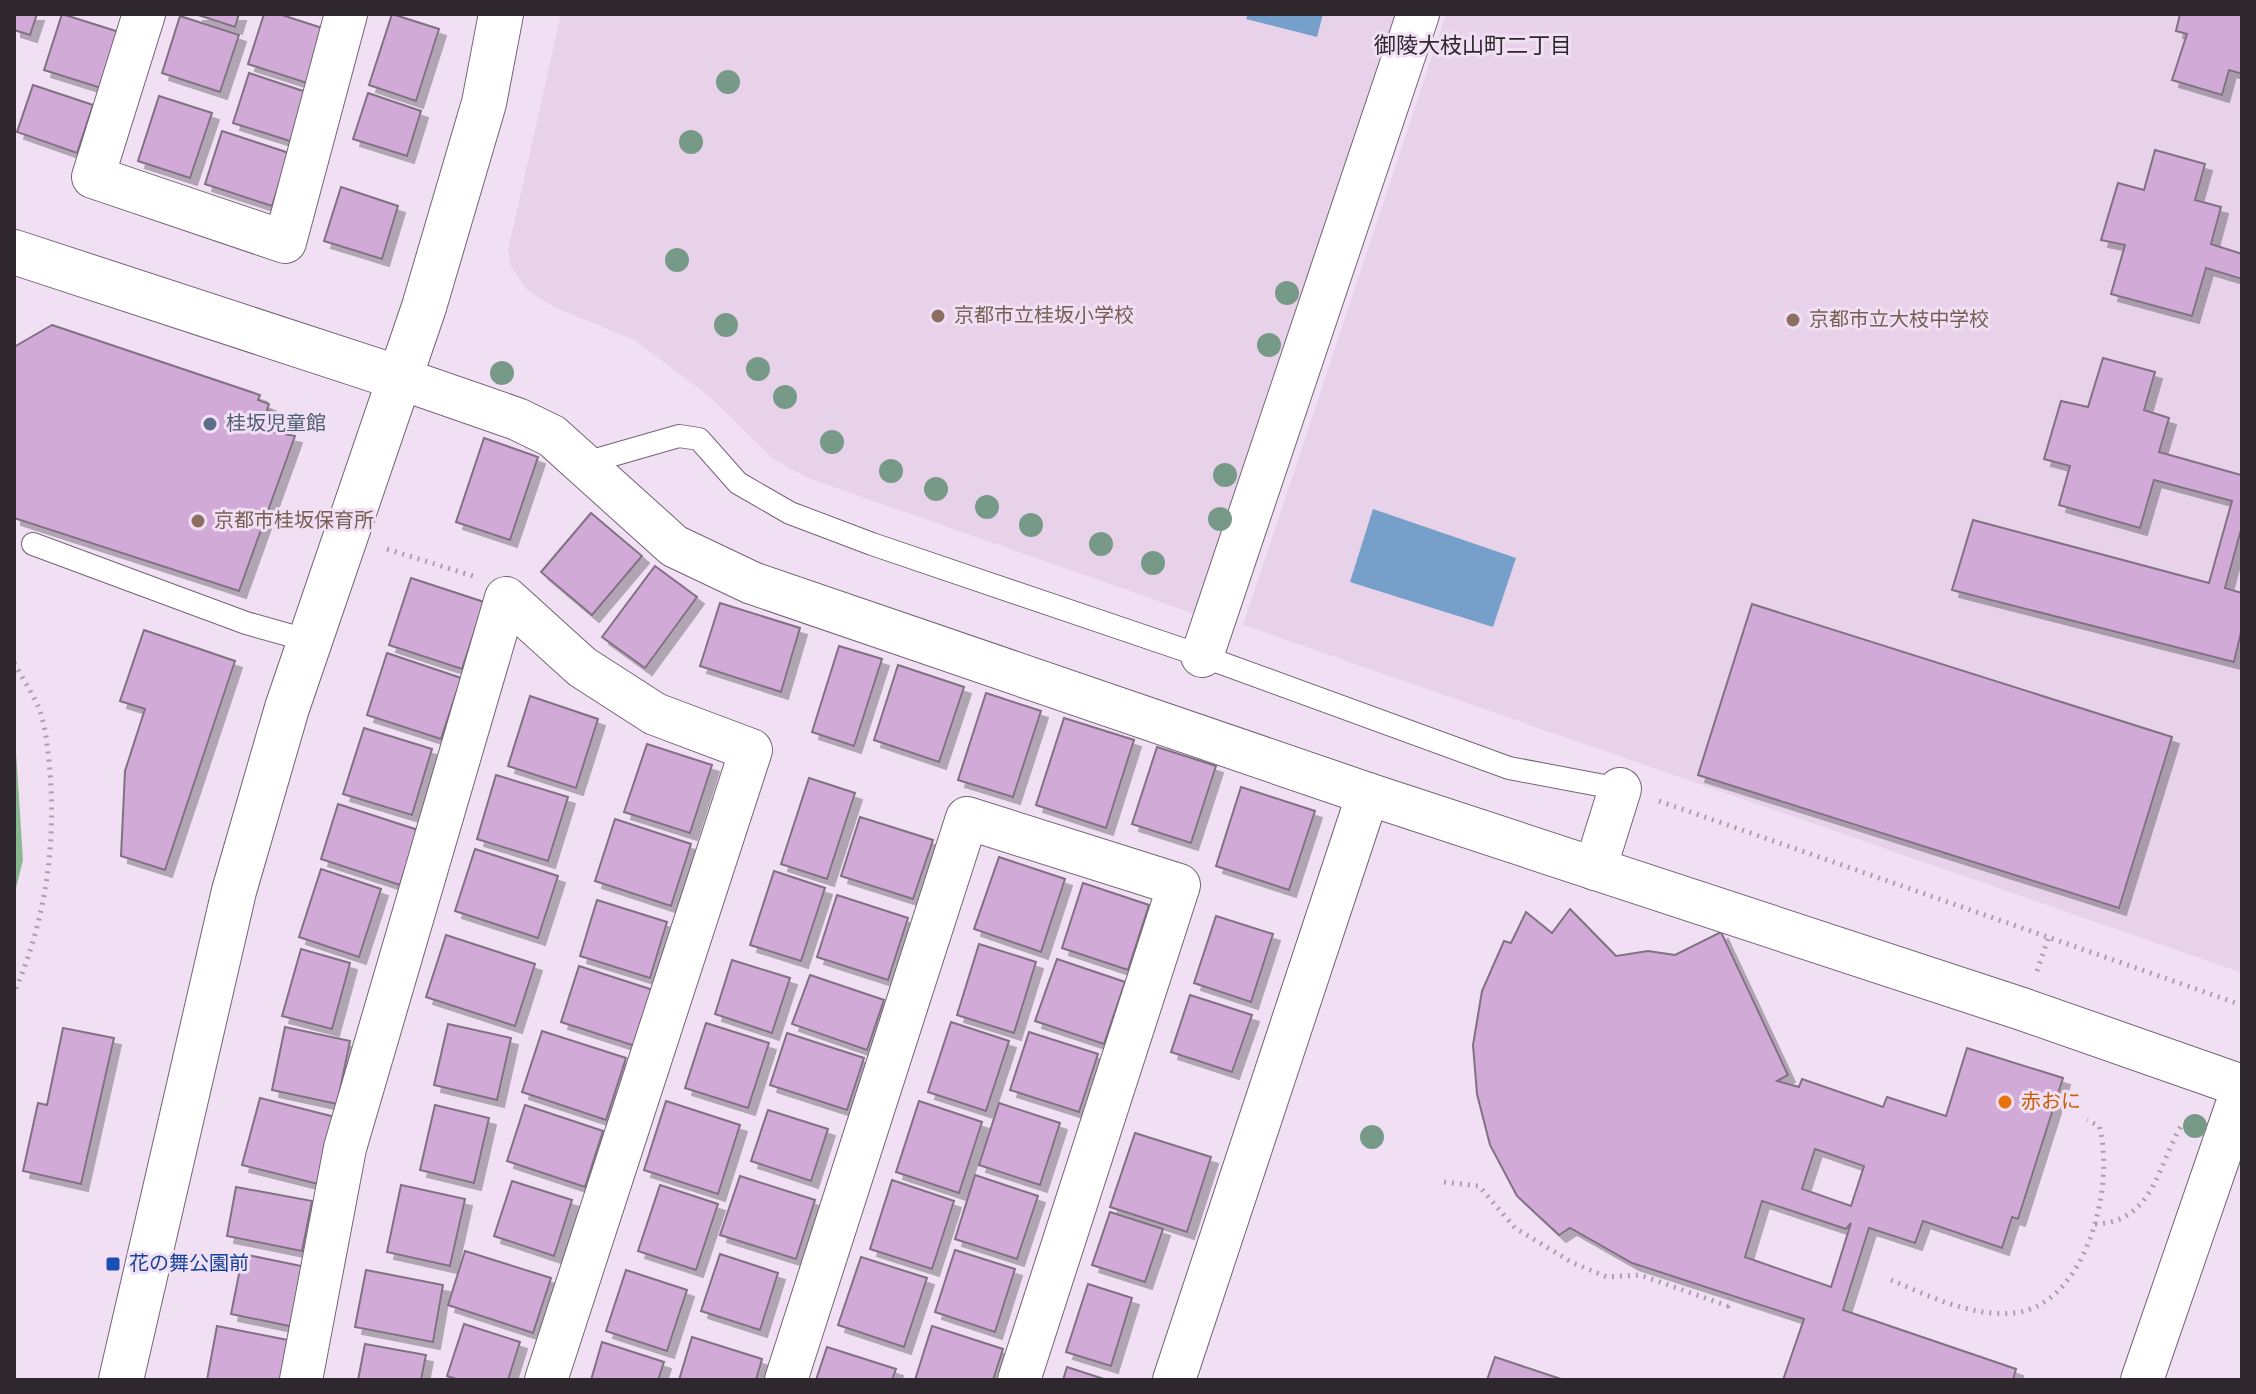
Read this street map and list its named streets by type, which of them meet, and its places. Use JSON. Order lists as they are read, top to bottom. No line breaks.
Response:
{"districts":["御陵大枝山町二丁目"],"places":{"other":["京都市立桂坂小学校","京都市立大枝中学校","桂坂児童館","京都市桂坂保育所","赤おに"],"transit":["花の舞公園前"]}}
